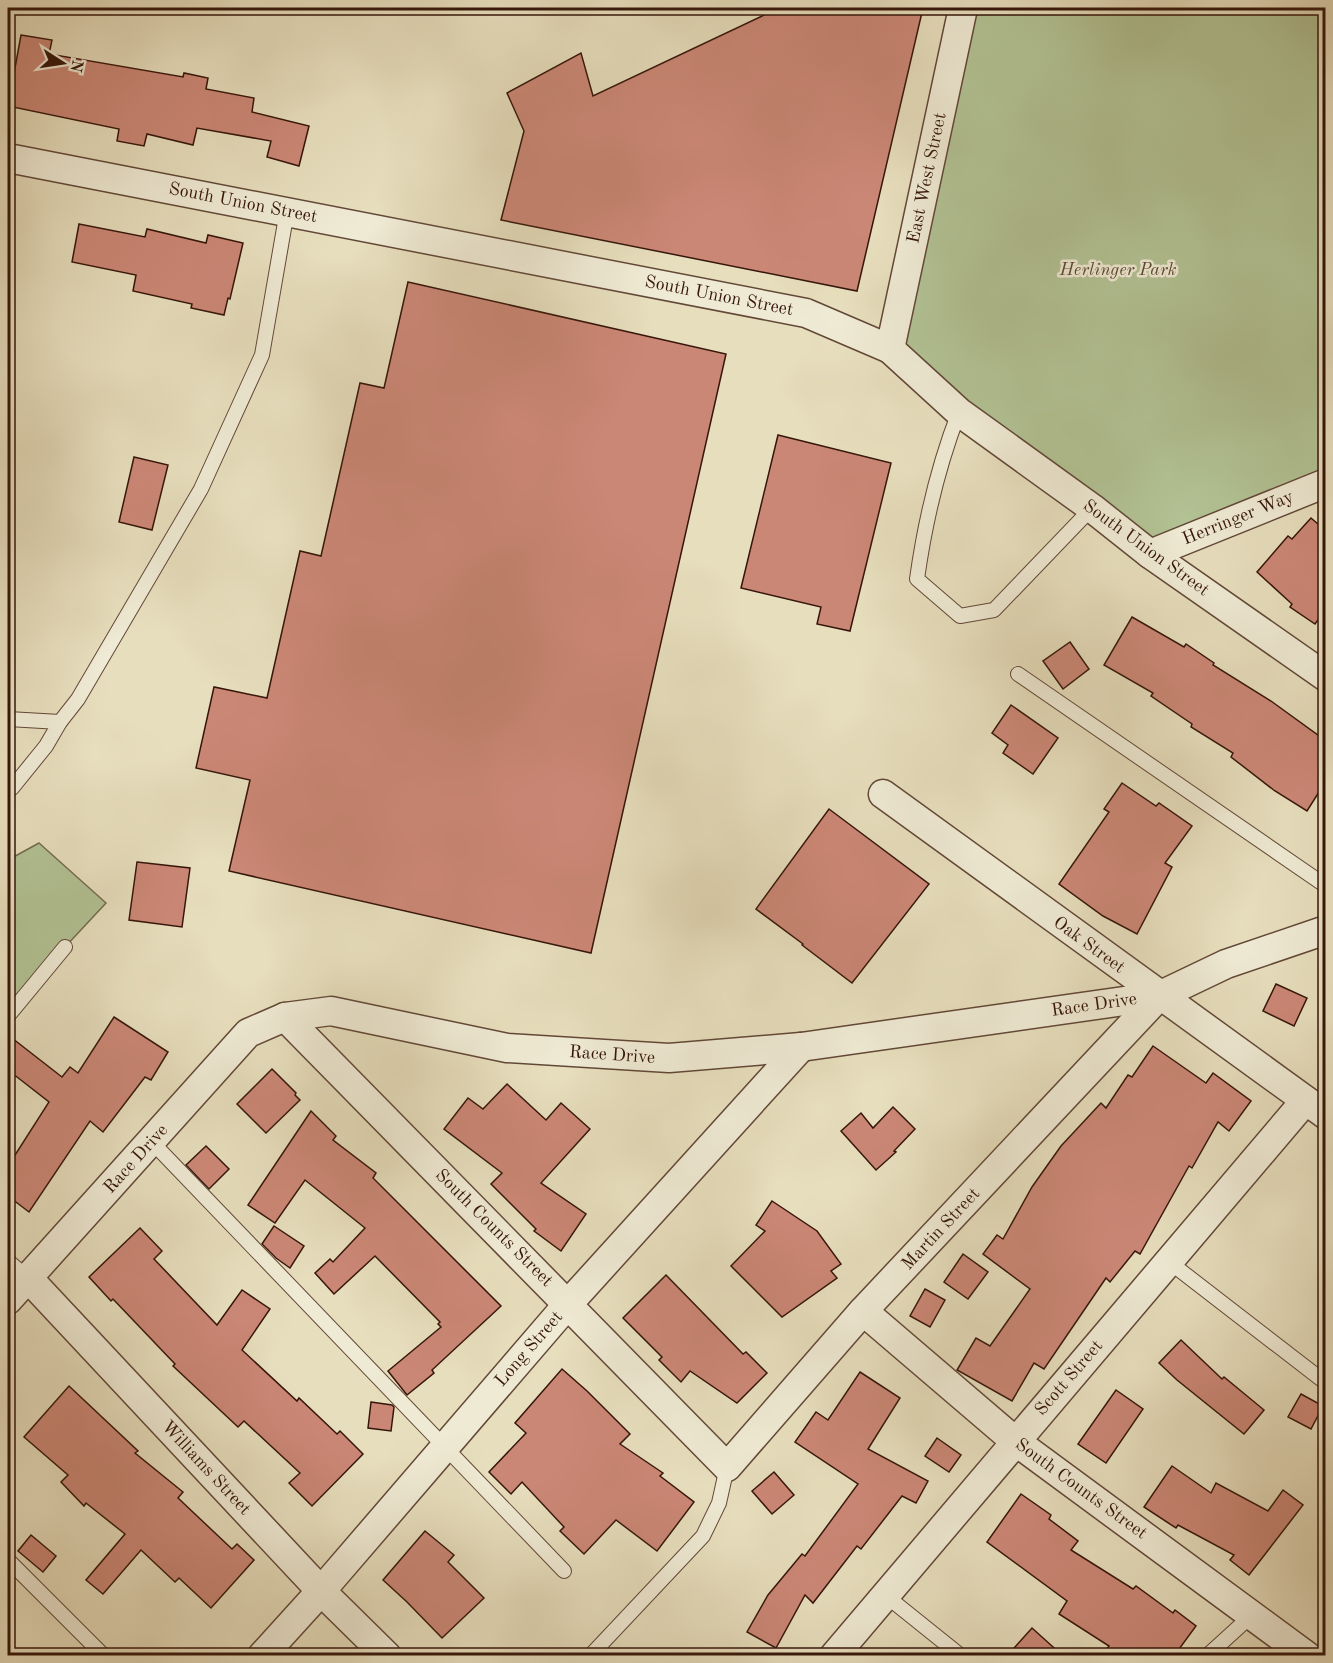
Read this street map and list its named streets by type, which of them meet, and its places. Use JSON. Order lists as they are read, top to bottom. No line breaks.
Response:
{"streets":{"street":["East West Street","South Union Street","Herringer Way","Oak Street","Race Drive","South Counts Street","Martin Street","Long Street","Scott Street","Williams Street"]},"crossings":[["East West Street","South Union Street"],["South Union Street","Herringer Way"],["Oak Street","Race Drive"],["Oak Street","Martin Street"],["Oak Street","Scott Street"],["Race Drive","South Counts Street"],["Race Drive","Martin Street"],["Race Drive","Long Street"],["Race Drive","Williams Street"],["South Counts Street","Martin Street"],["South Counts Street","Long Street"],["South Counts Street","Scott Street"],["Long Street","Williams Street"]],"parks":["Herlinger Park"],"north":"right"}
